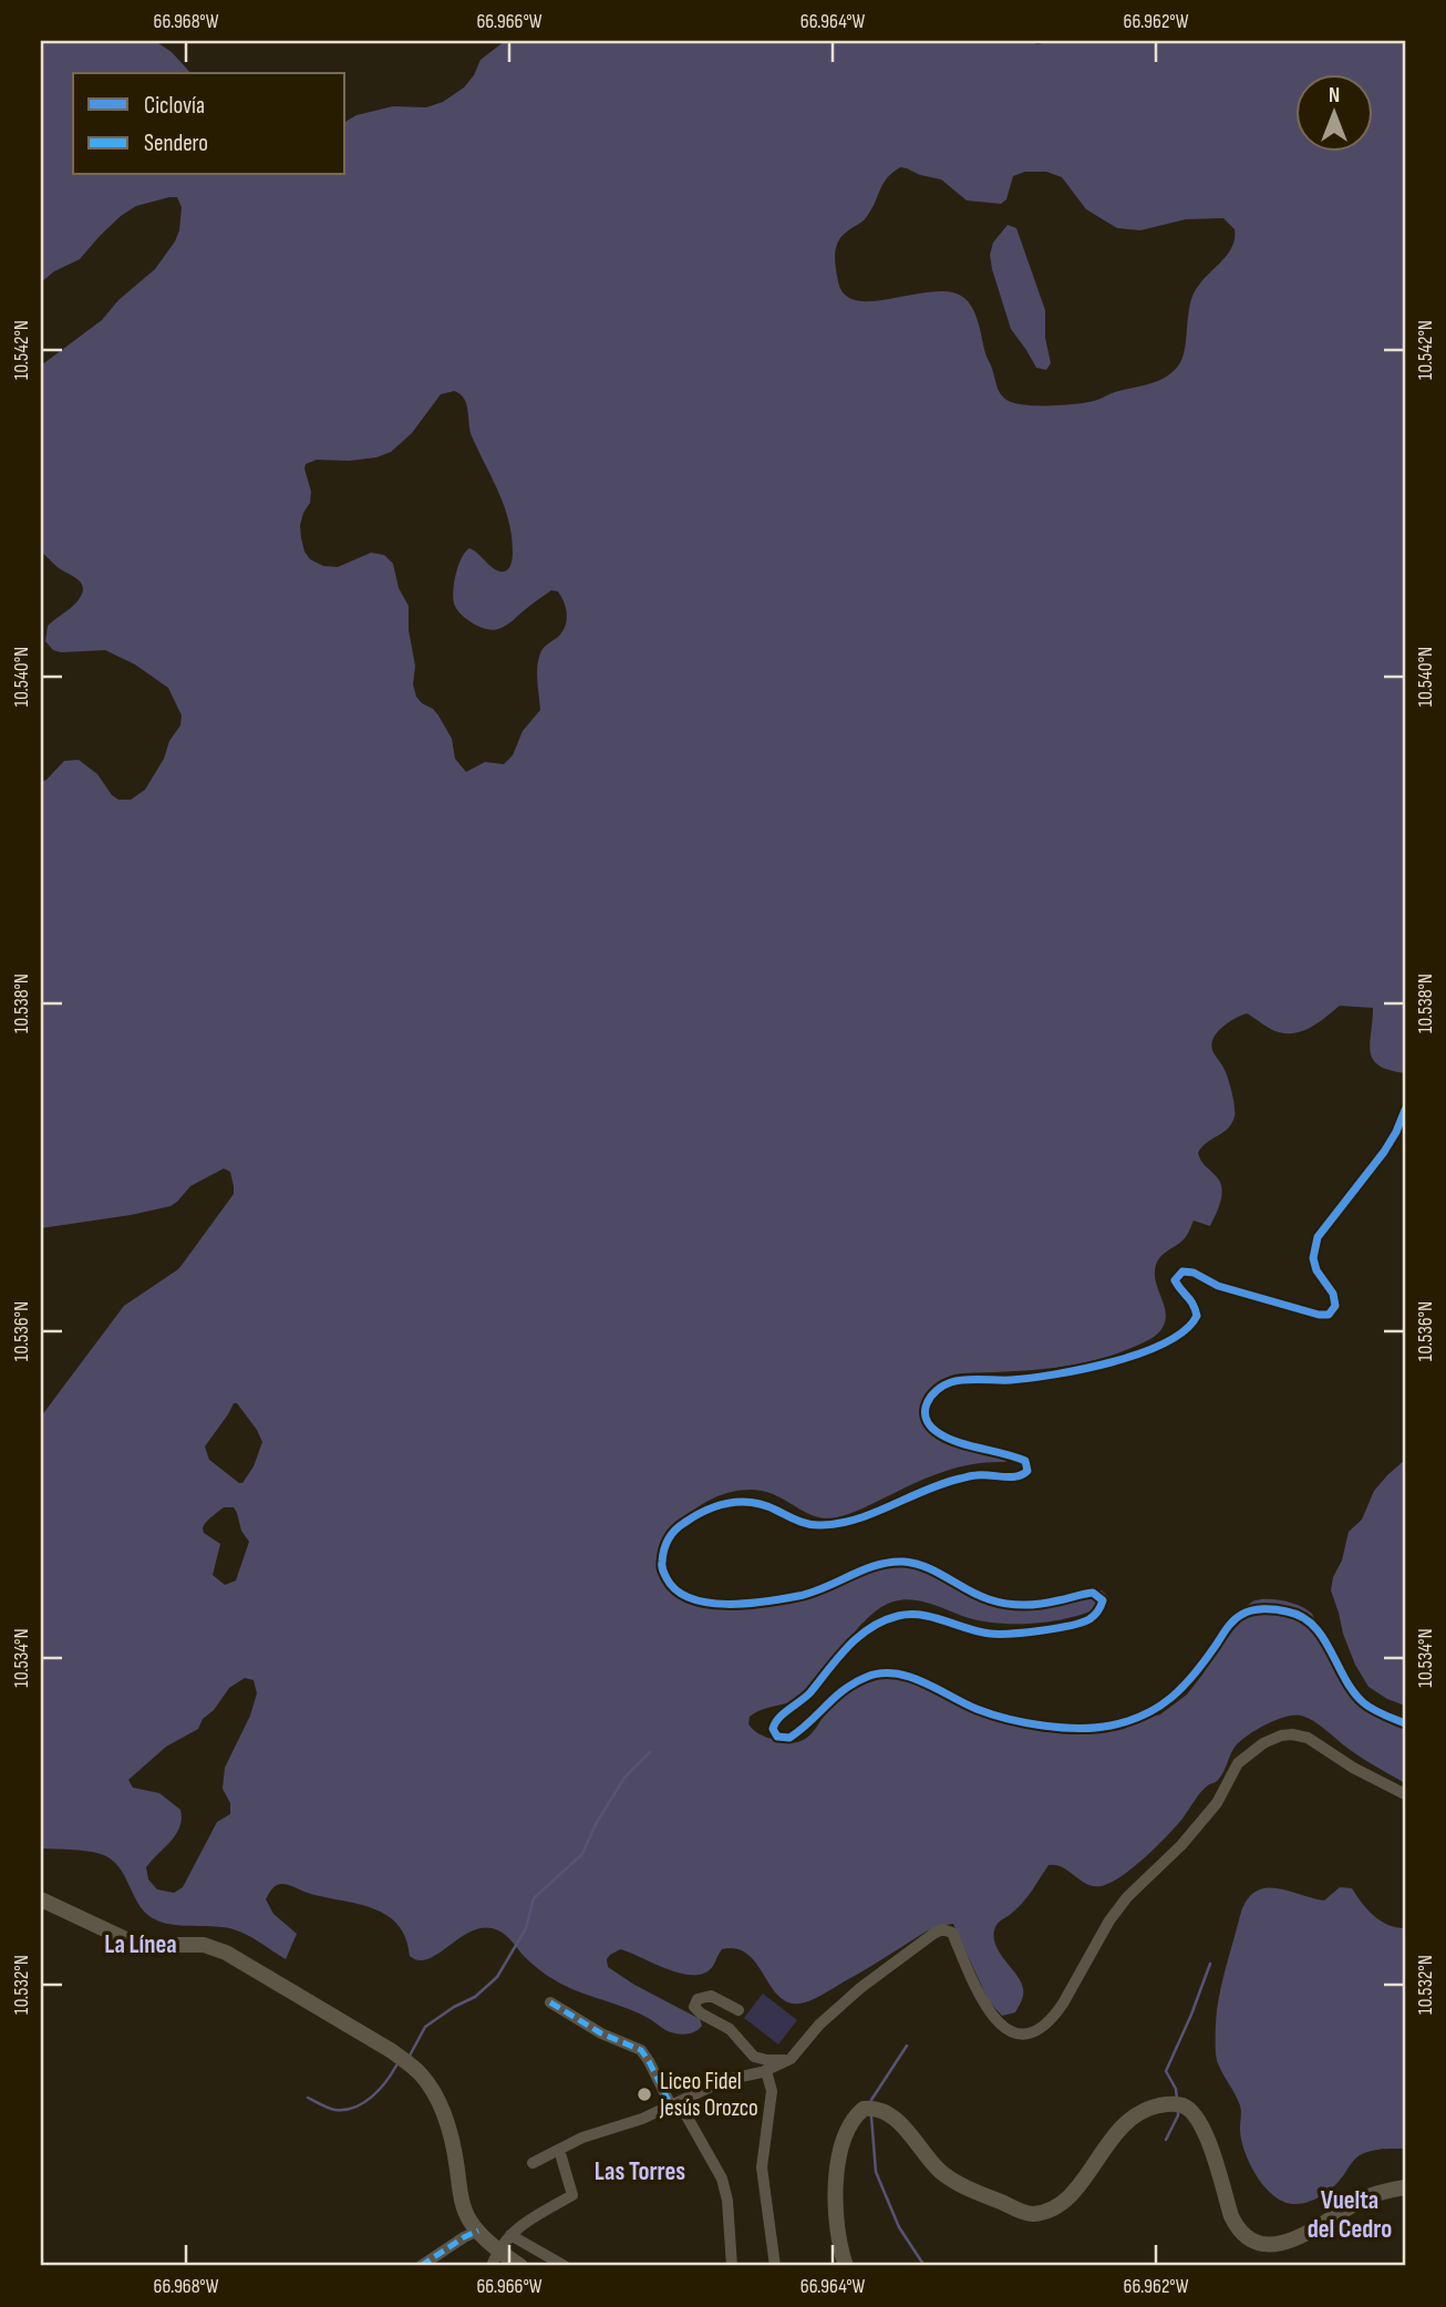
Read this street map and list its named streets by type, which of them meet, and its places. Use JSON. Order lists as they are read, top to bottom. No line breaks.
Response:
{"districts":["La Línea","Las Torres","Vuelta del Cedro"],"places":["Liceo Fidel Jesús Orozco"],"legend":["Ciclovía","Sendero"],"north":"top","coordinates":["66.968°W","66.966°W","66.964°W","66.962°W","10.542°N","10.540°N","10.538°N","10.536°N","10.534°N","10.532°N"]}
